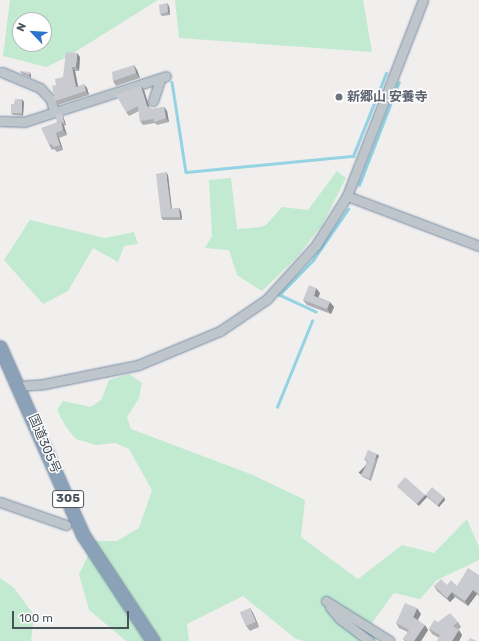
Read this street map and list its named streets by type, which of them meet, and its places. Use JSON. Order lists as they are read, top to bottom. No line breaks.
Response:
{"streets":{"highway":["国道305号","305"]},"places":["新郷山 安養寺"],"scale_bar":"100 m","north":"top left"}
